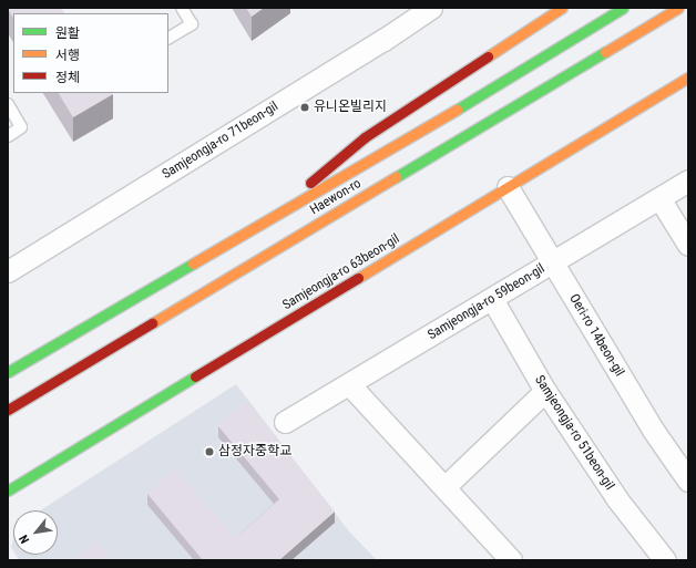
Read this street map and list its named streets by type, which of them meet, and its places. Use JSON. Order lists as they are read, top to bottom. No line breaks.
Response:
{"streets":{"main road":["Haewon-ro","Samjeongja-ro 63beon-gil"],"street":["Samjeongja-ro 71beon-gil","Samjeongja-ro 59beon-gil","Oeri-ro 14beon-gil","Samjeongja-ro 51beon-gil"]},"crossings":[["Samjeongja-ro 63beon-gil","Oeri-ro 14beon-gil"],["Samjeongja-ro 59beon-gil","Oeri-ro 14beon-gil"],["Samjeongja-ro 59beon-gil","Samjeongja-ro 51beon-gil"]],"places":["유니온빌리지","삼정자중학교"],"legend":["원활","서행","정체"],"north":"bottom left"}
